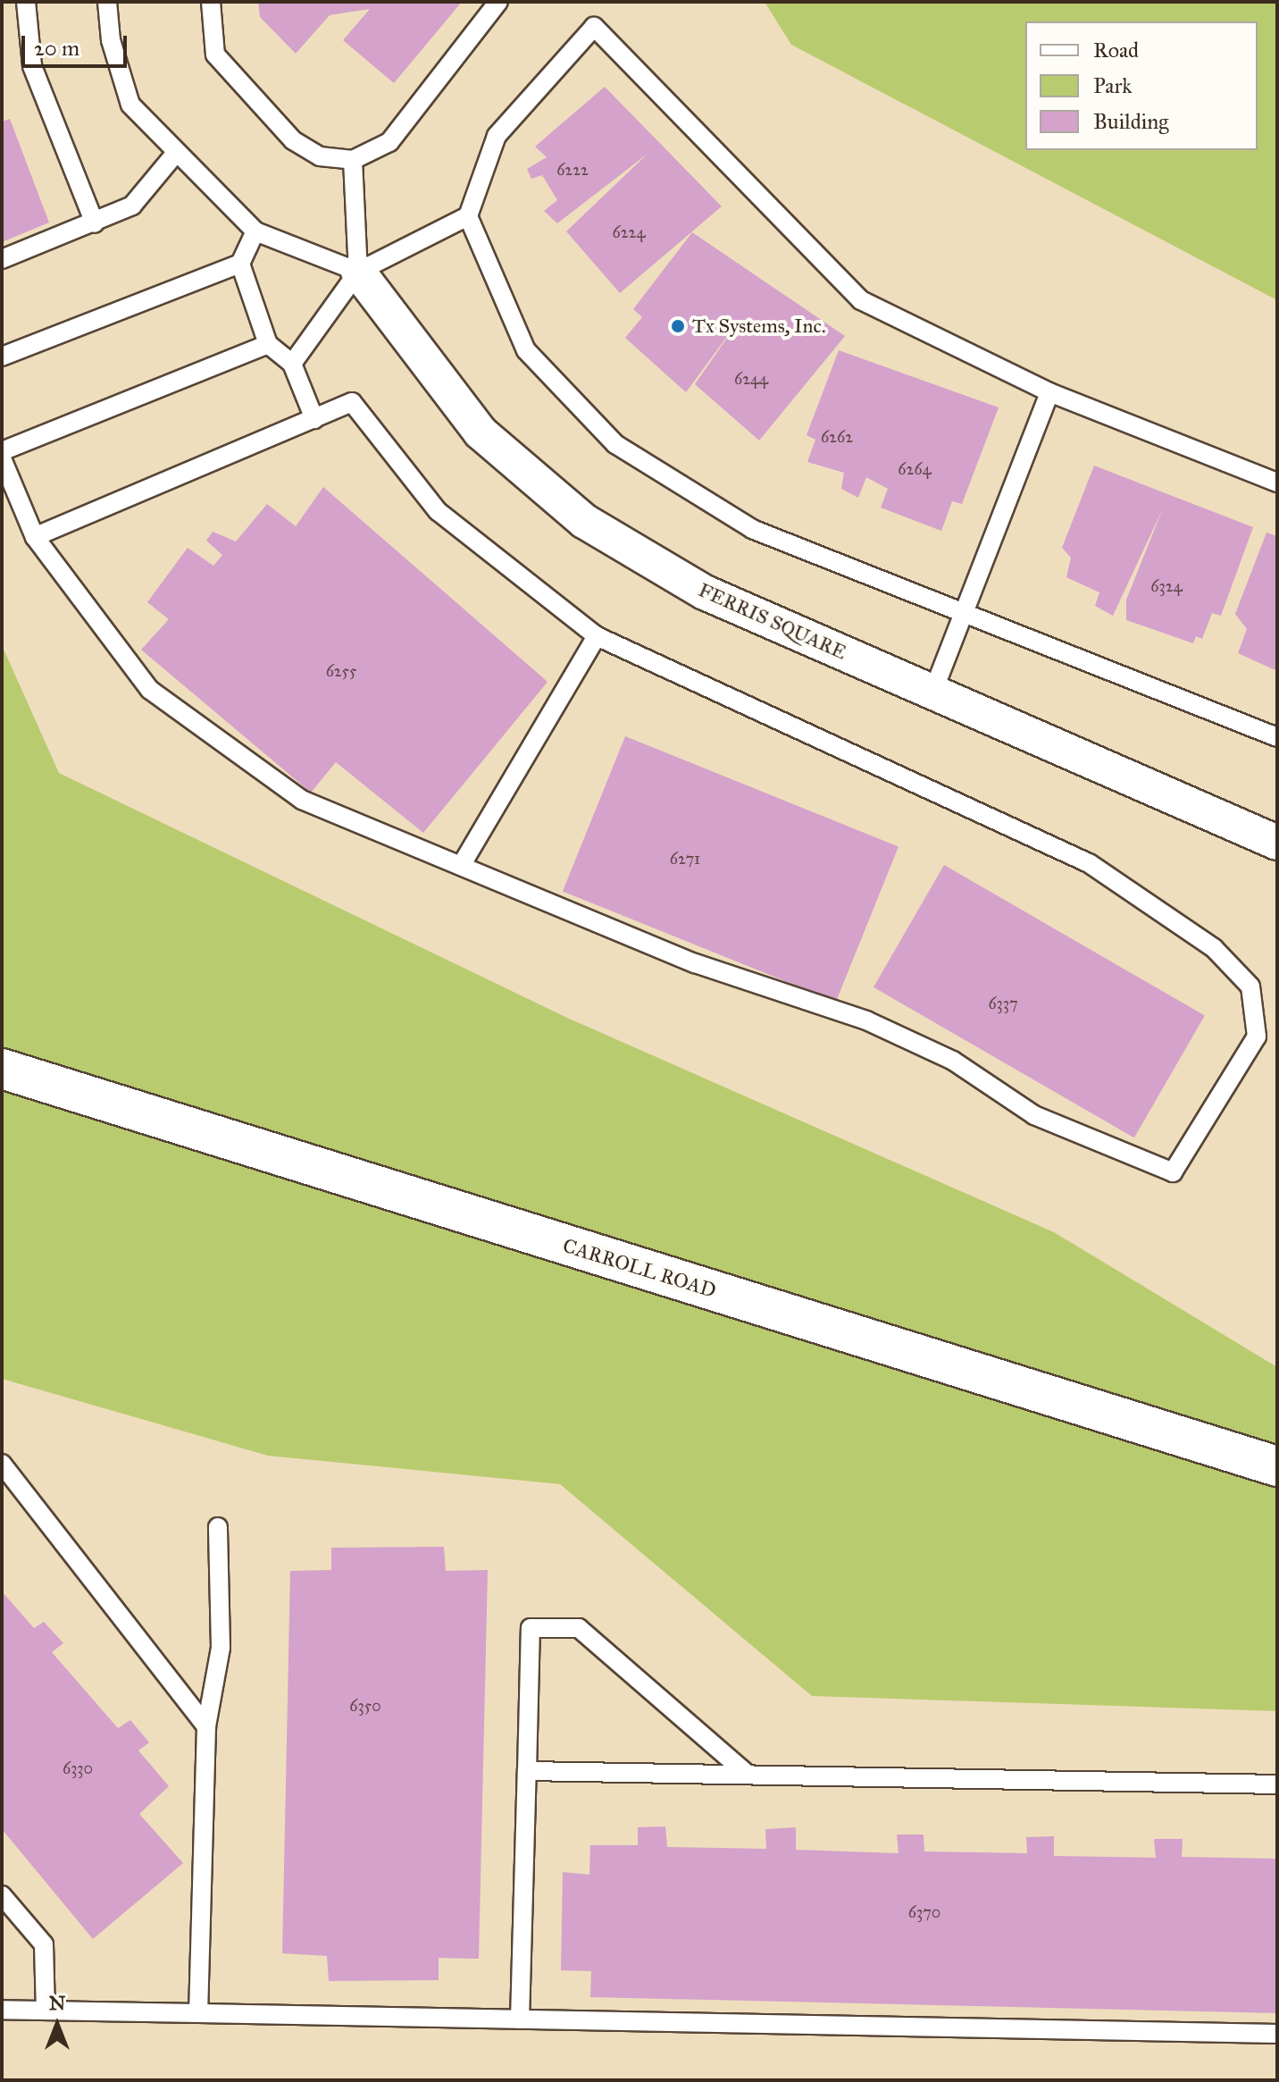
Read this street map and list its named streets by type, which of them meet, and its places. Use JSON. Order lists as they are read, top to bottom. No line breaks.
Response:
{"streets":{"main road":["CARROLL ROAD"],"street":["FERRIS SQUARE"]},"places":["Tx Systems, Inc."],"house_numbers":["6222","6224","6244","6262","6264","6324","6255","6271","6337","6350","6330","6370"],"legend":["Road","Park","Building"],"scale_bar":"20 m","north":"top"}
